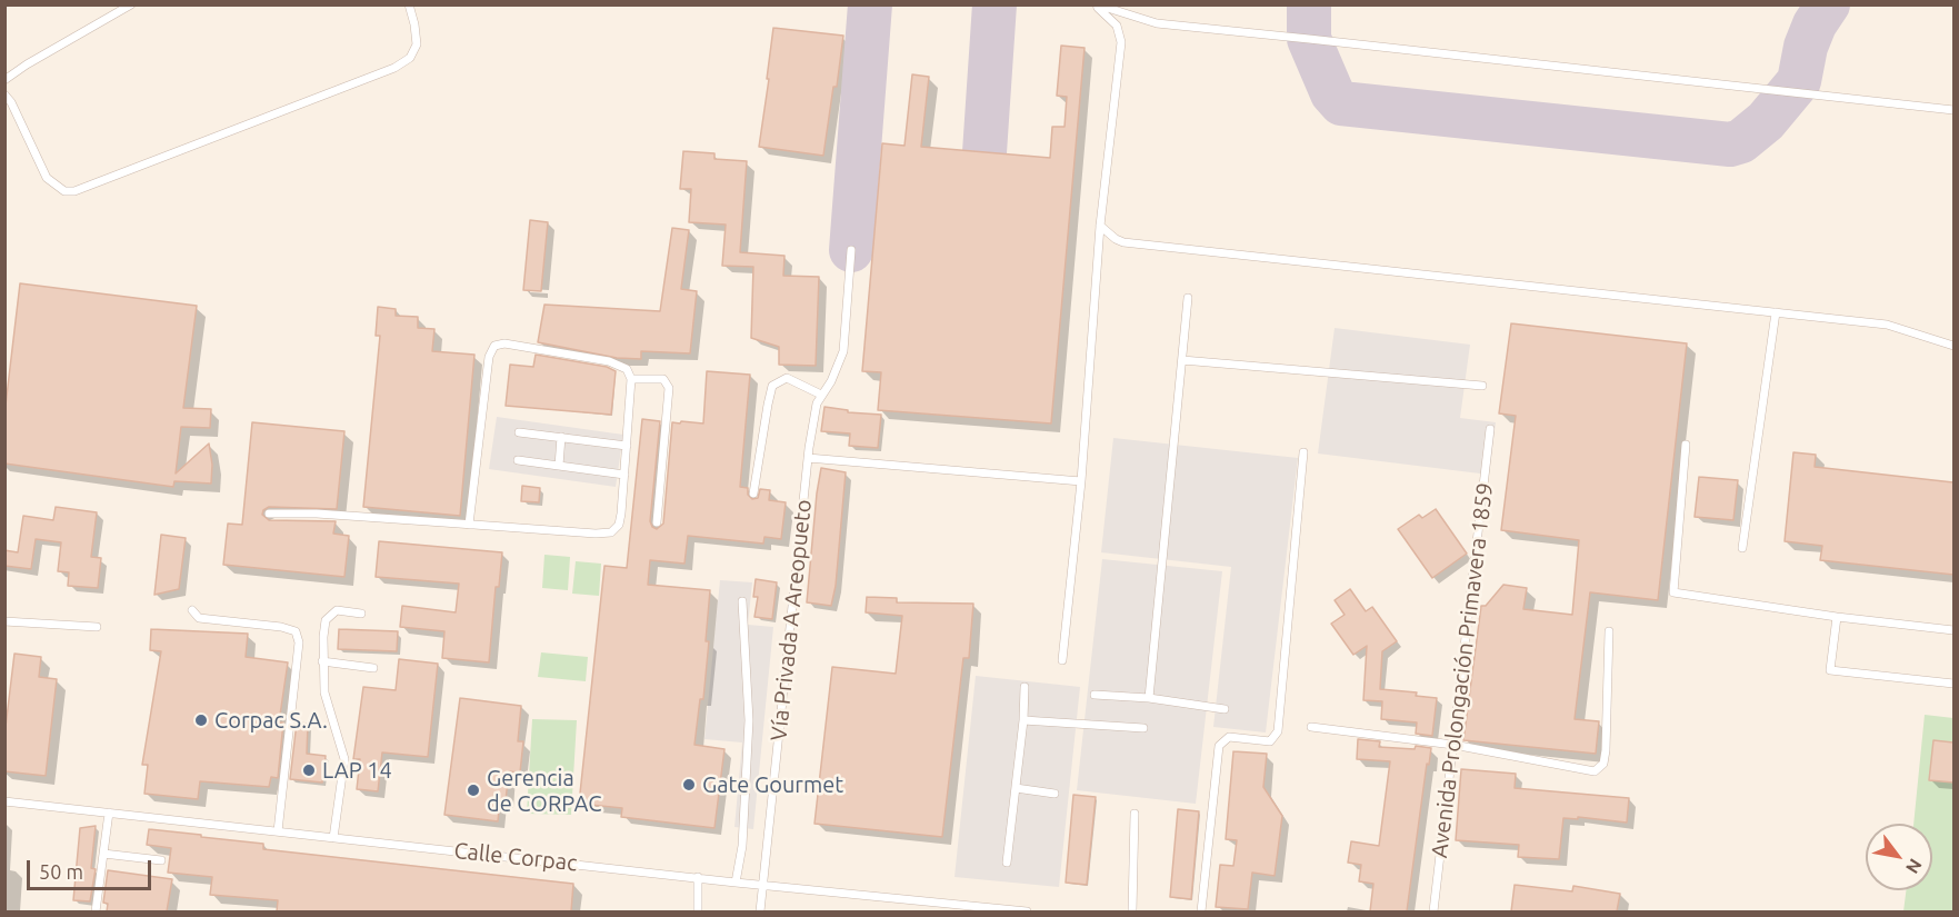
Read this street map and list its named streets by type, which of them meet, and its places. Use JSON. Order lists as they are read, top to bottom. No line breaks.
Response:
{"streets":{"lane":["Vía Privada A Areopueto","Avenida Prolongación Primavera 1859","Calle Corpac"]},"crossings":[["Vía Privada A Areopueto","Calle Corpac"]],"places":["Corpac S.A.","LAP 14","Gate Gourmet","Gerencia de CORPAC"],"scale_bar":"50 m","north":"bottom right"}
